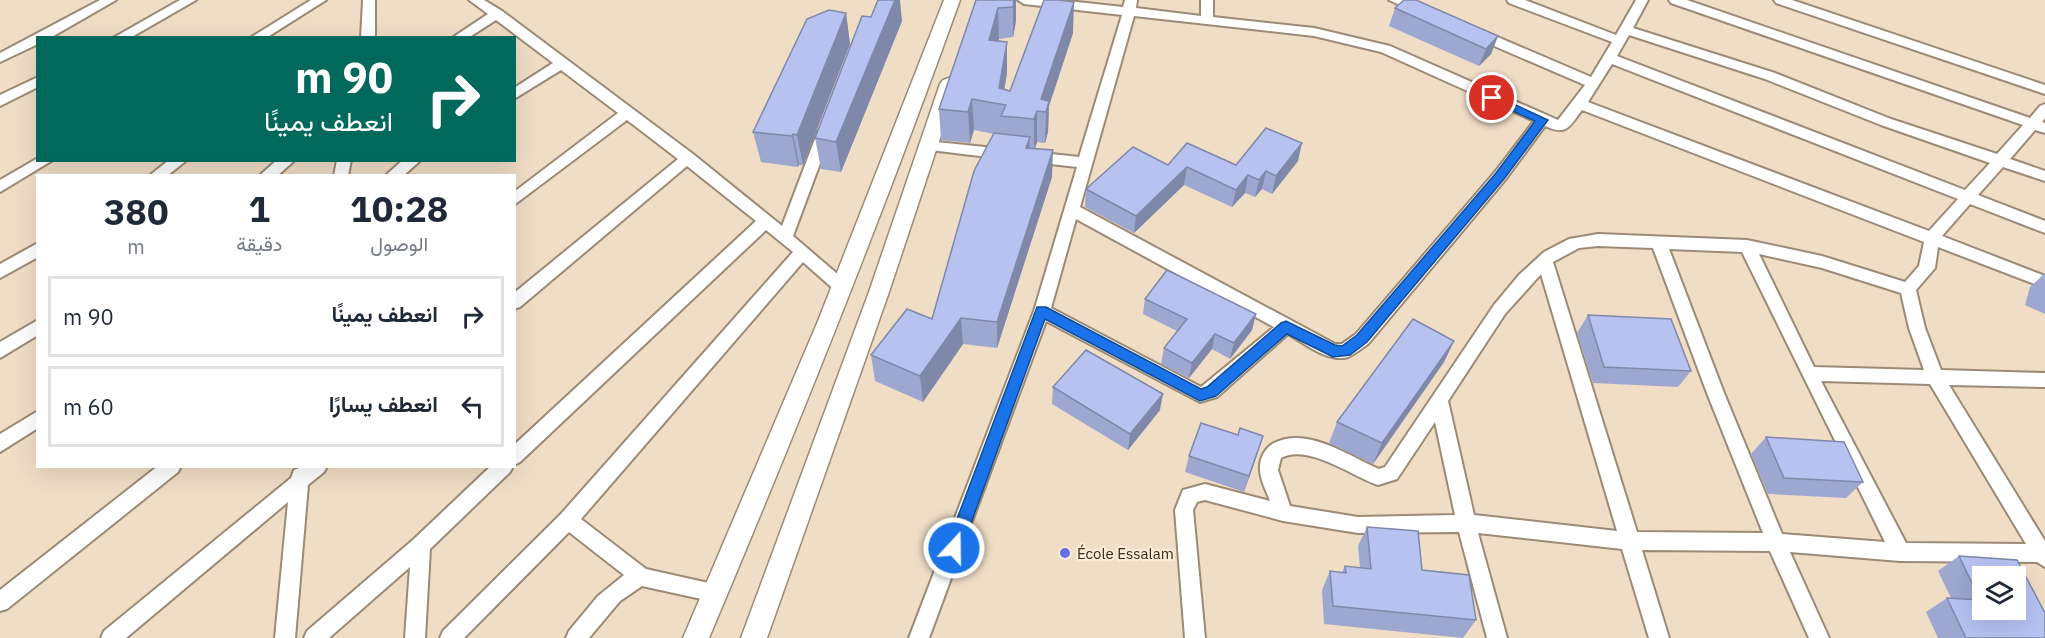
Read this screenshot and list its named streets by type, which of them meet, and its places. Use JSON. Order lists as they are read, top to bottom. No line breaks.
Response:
{"places":["École Essalam"],"page":{"turn":["90 m","انعطف يمينًا"],"eta":["10:28","الوصول","1","دقيقة","380","m"],"list":[{"name":"انعطف يمينًا","value":"90 m"},{"name":"انعطف يسارًا","value":"60 m"}]}}
